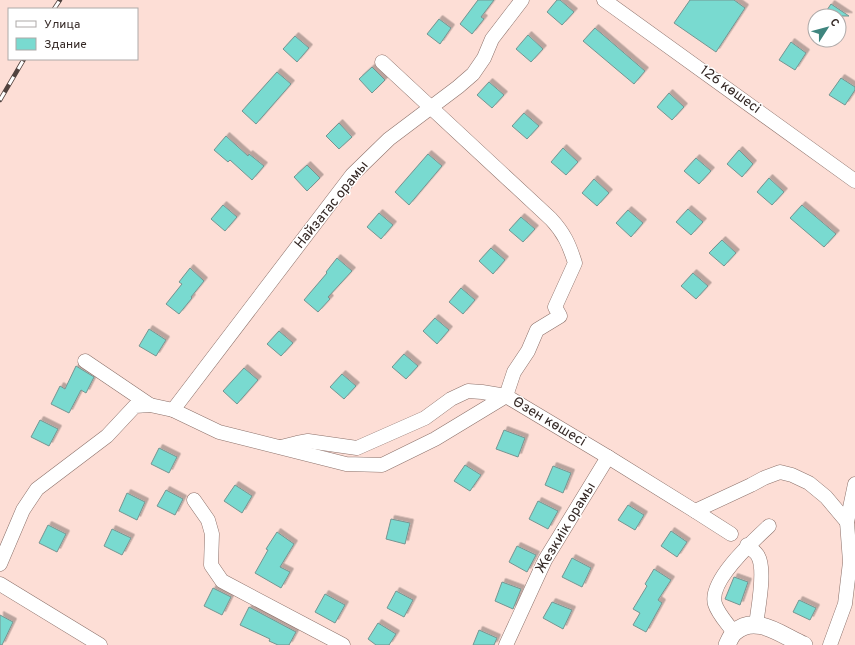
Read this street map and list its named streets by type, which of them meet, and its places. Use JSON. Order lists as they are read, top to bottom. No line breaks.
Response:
{"streets":{"street":["126 көшесі","Найзатас орамы","Өзен көшесі","Жезкиік орамы"]},"crossings":[["Өзен көшесі","Жезкиік орамы"]],"legend":["Улица","Здание"],"north":"top right"}
